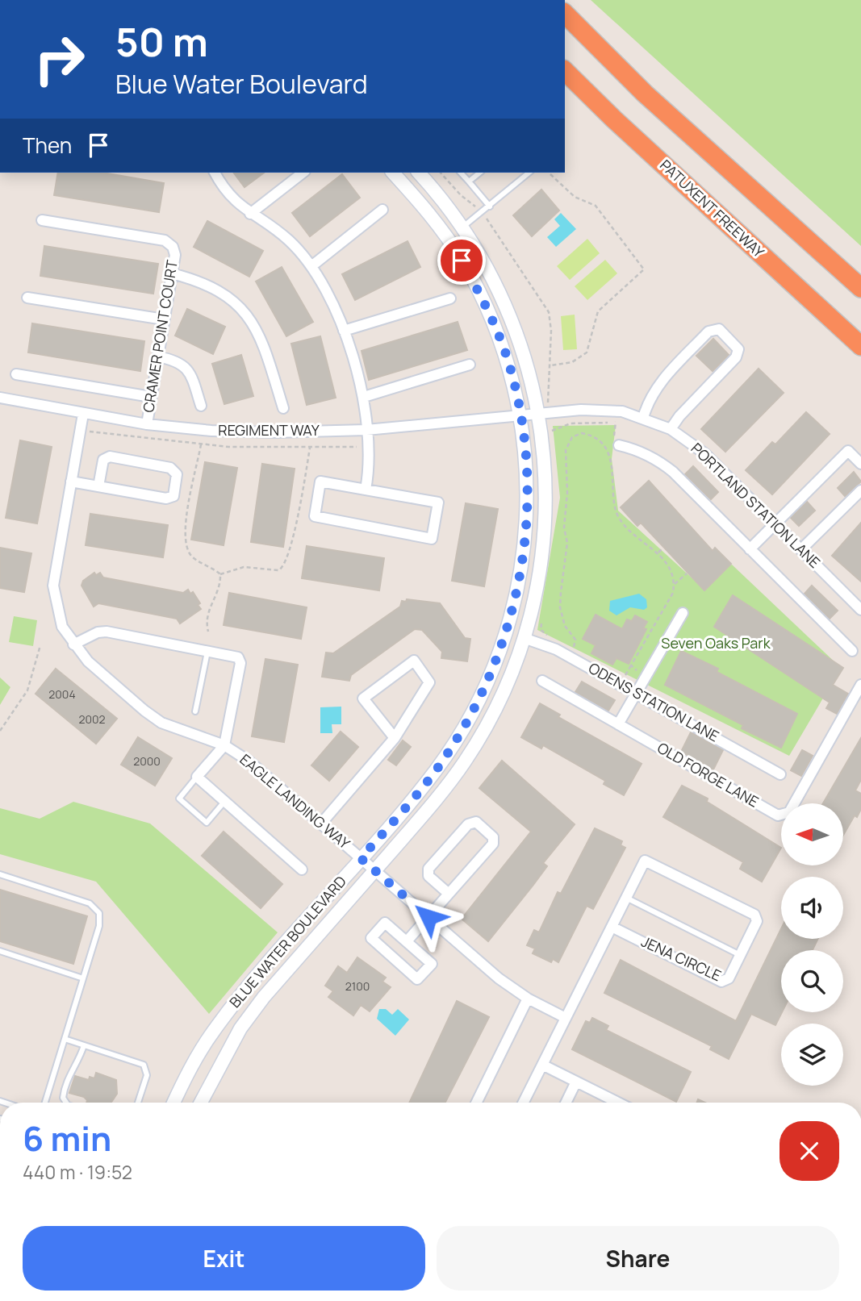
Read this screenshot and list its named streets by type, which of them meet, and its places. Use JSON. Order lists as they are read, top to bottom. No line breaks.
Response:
{"streets":{"highway":["PATUXENT FREEWAY"],"street":["CRAMER POINT COURT","REGIMENT WAY","PORTLAND STATION LANE","ODENS STATION LANE","OLD FORGE LANE","EAGLE LANDING WAY","BLUE WATER BOULEVARD","JENA CIRCLE"]},"crossings":[["CRAMER POINT COURT","REGIMENT WAY"],["REGIMENT WAY","PORTLAND STATION LANE"],["REGIMENT WAY","EAGLE LANDING WAY"],["REGIMENT WAY","BLUE WATER BOULEVARD"],["PORTLAND STATION LANE","BLUE WATER BOULEVARD"],["ODENS STATION LANE","BLUE WATER BOULEVARD"],["EAGLE LANDING WAY","BLUE WATER BOULEVARD"]],"parks":["Seven Oaks Park"],"house_numbers":["2004","2002","2000","2100"],"north":"left","page":{"turn":["50 m","Blue Water Boulevard"],"then":"Then","heading":["6 min","440 m · 19:52"],"buttons":["Exit","Share"]}}
